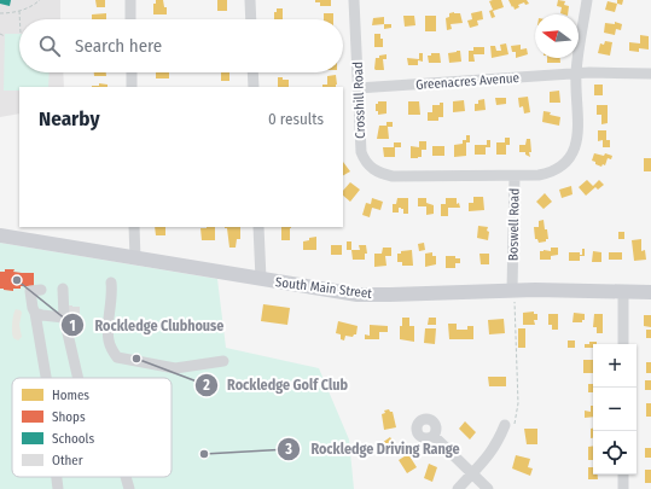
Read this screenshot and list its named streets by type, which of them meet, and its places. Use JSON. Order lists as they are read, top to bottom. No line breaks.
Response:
{"streets":{"main road":["South Main Street"],"street":["Greenacres Avenue","Crosshill Road","Boswell Road"]},"crossings":[["Greenacres Avenue","Crosshill Road"],["Greenacres Avenue","Boswell Road"],["Crosshill Road","Boswell Road"],["Boswell Road","South Main Street"]],"places":["Rockledge Clubhouse","Rockledge Golf Club","Rockledge Driving Range"],"legend":["Homes","Shops","Schools","Other"],"north":"left","page":{"search":"Search here","heading":["Nearby","0 results"],"map_buttons":["+","−"]}}
